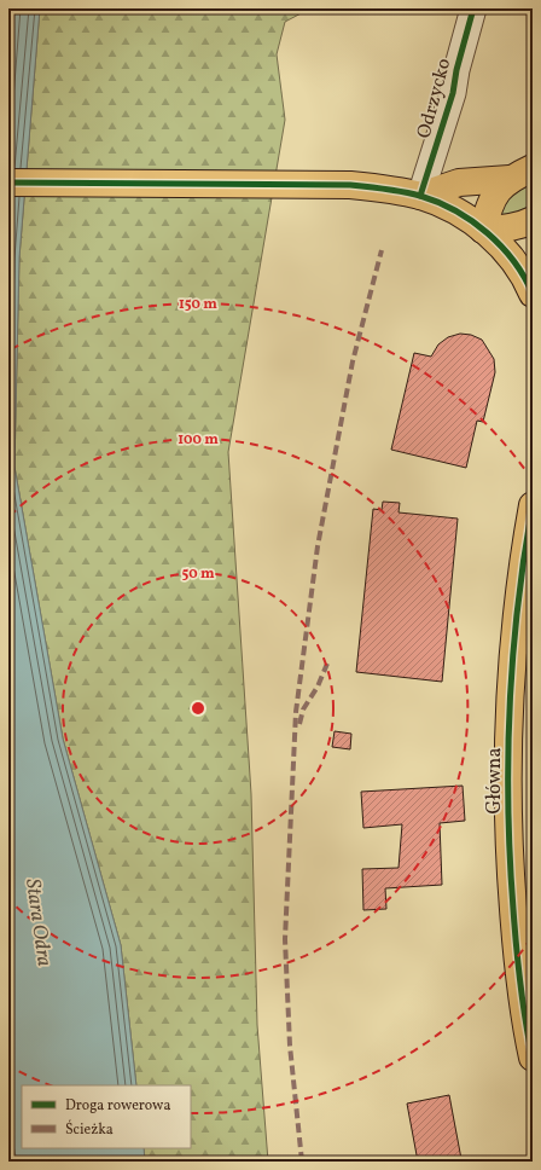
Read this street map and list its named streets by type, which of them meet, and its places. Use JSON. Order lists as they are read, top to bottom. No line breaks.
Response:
{"streets":{"main road":["Główna"],"street":["Odrzycko"]},"water":["Stara Odra"],"legend":["Droga rowerowa","Ścieżka"],"rings":["150 m","100 m","50 m"]}
